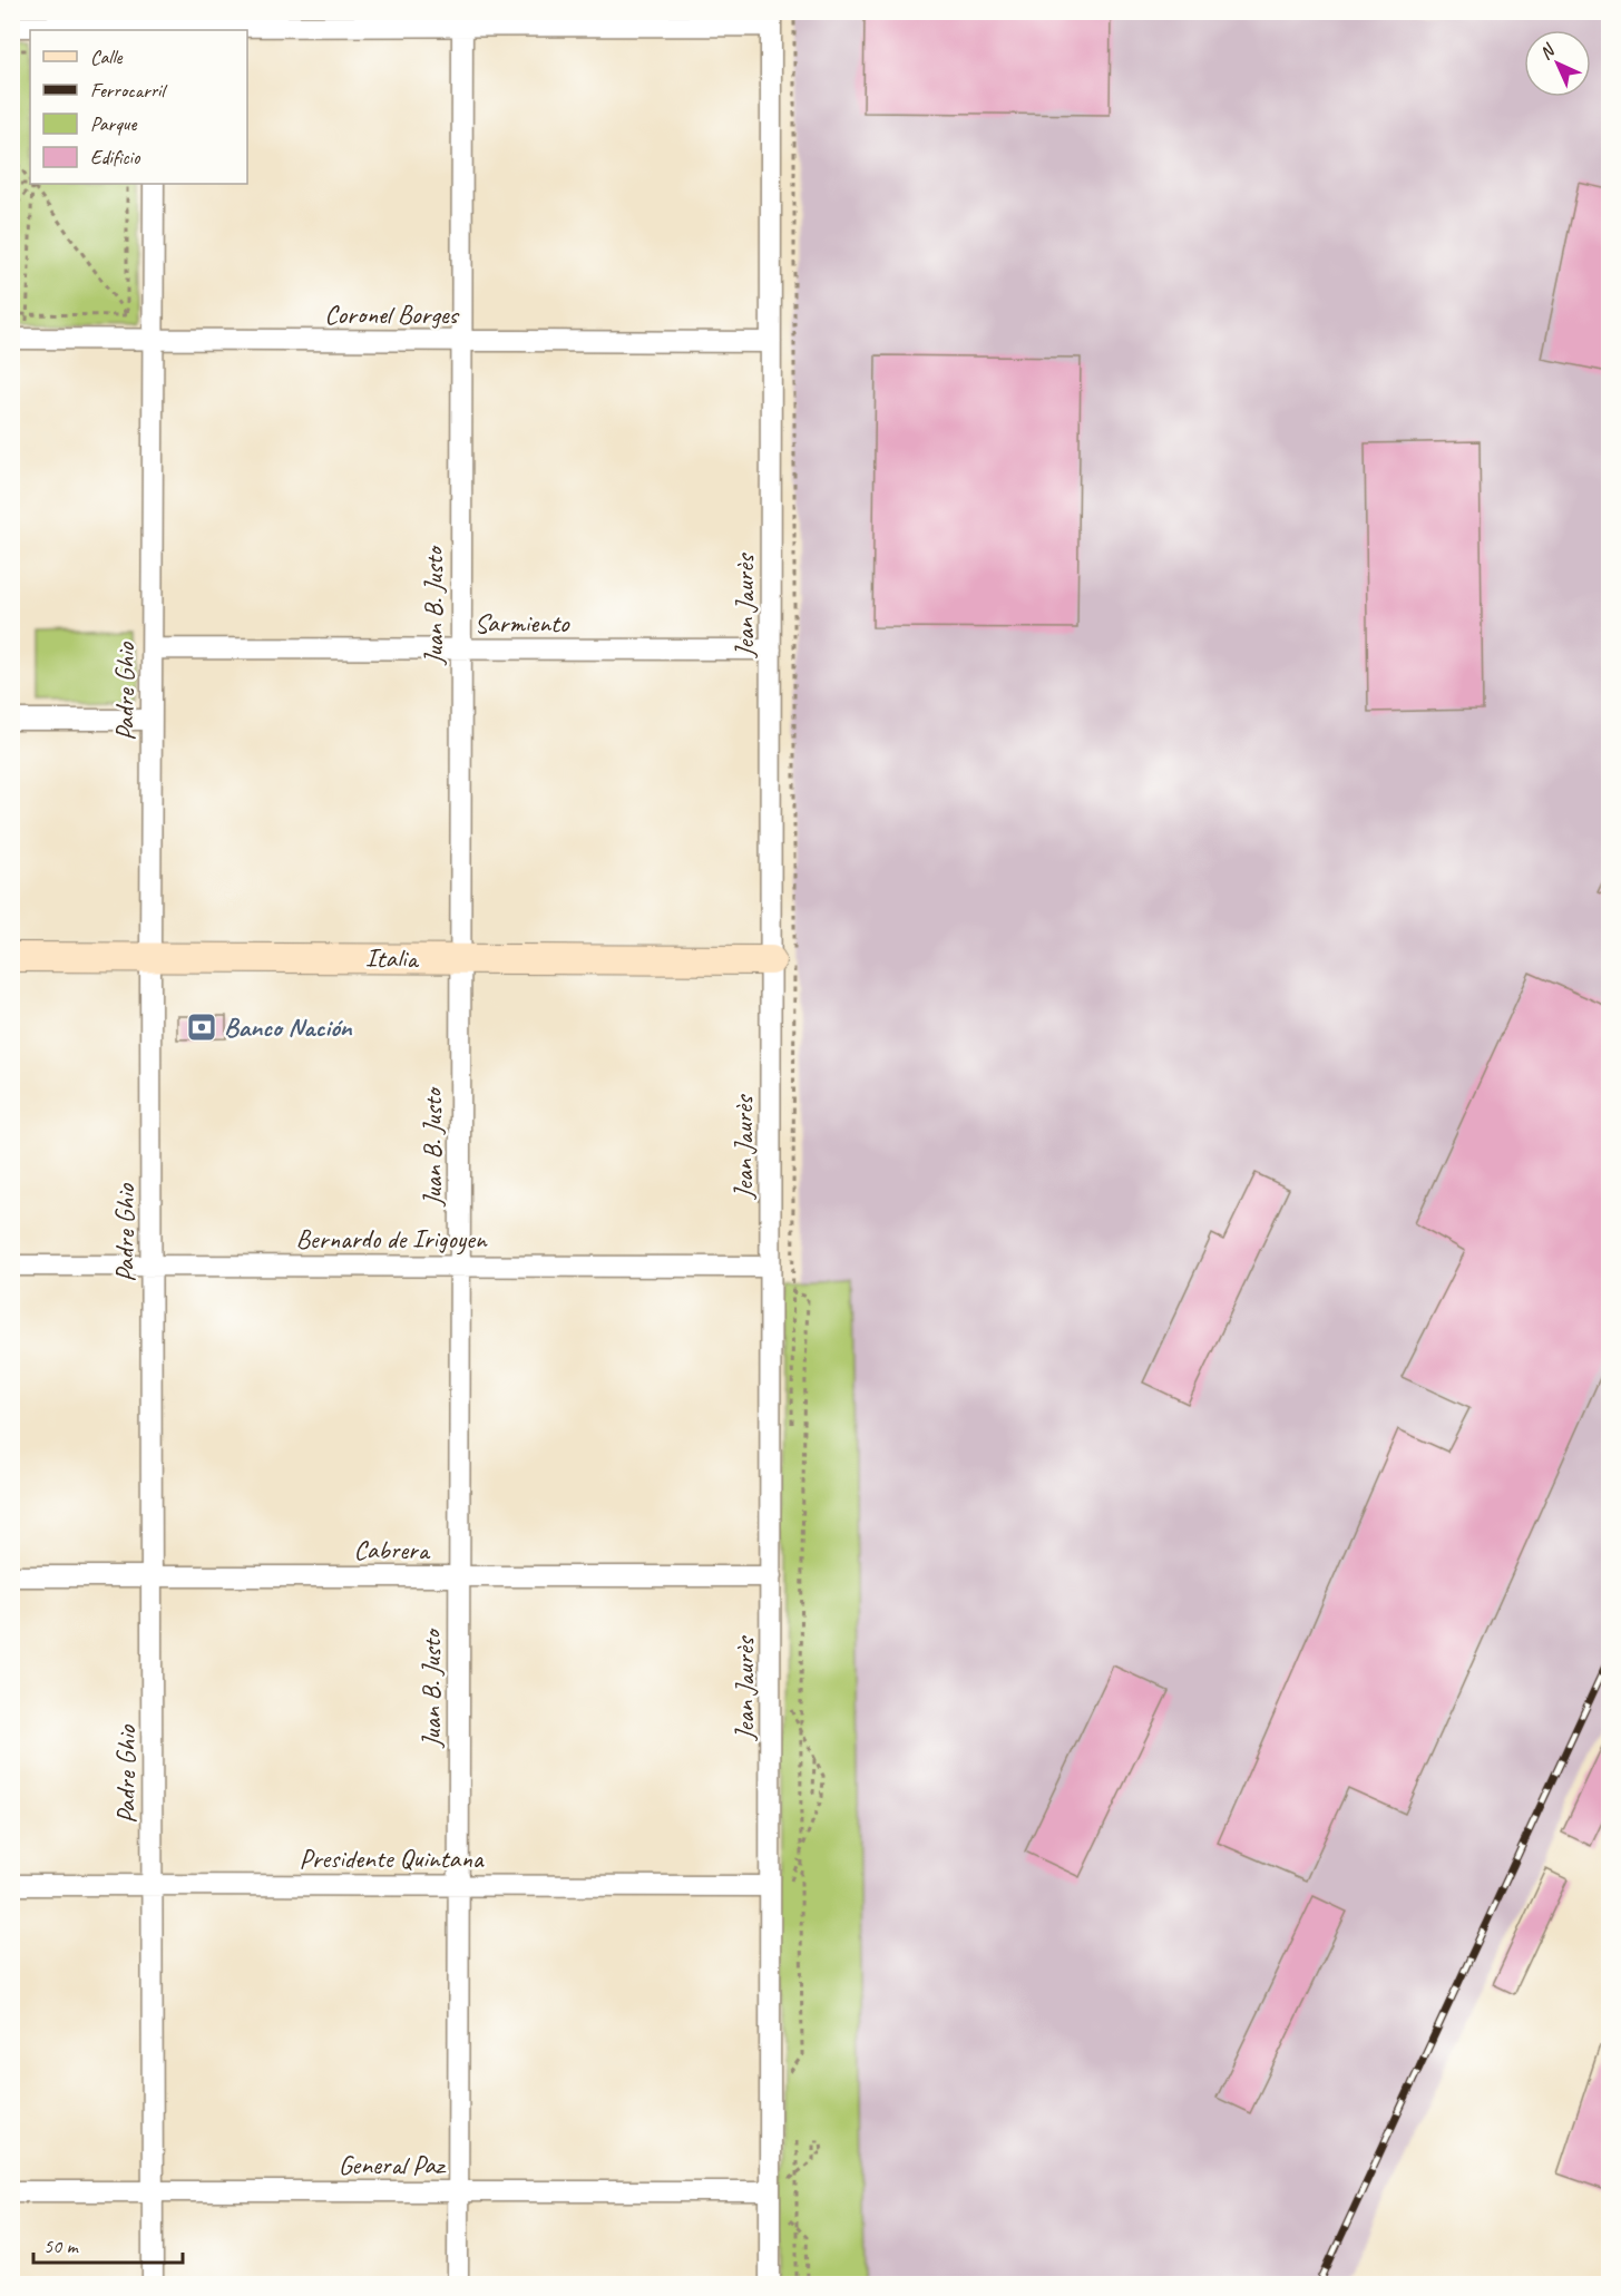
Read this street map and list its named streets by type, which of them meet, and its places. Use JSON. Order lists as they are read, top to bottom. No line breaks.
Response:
{"streets":{"street":["Coronel Borges","Juan B. Justo","Jean Jaurès","Sarmiento","Padre Ghio","Italia","Bernardo de Irigoyen","Cabrera","Presidente Quintana","General Paz"]},"crossings":[["Coronel Borges","Juan B. Justo"],["Coronel Borges","Jean Jaurès"],["Coronel Borges","Padre Ghio"],["Juan B. Justo","Sarmiento"],["Juan B. Justo","Italia"],["Juan B. Justo","Bernardo de Irigoyen"],["Juan B. Justo","Cabrera"],["Juan B. Justo","Presidente Quintana"],["Juan B. Justo","General Paz"],["Jean Jaurès","Sarmiento"],["Jean Jaurès","Italia"],["Jean Jaurès","Bernardo de Irigoyen"],["Jean Jaurès","Cabrera"],["Jean Jaurès","Presidente Quintana"],["Jean Jaurès","General Paz"],["Sarmiento","Padre Ghio"],["Padre Ghio","Italia"],["Padre Ghio","Bernardo de Irigoyen"],["Padre Ghio","Cabrera"],["Padre Ghio","Presidente Quintana"],["Padre Ghio","General Paz"]],"places":{"bank":["Banco Nación"]},"legend":["Calle","Ferrocarril","Parque","Edificio"],"scale_bar":"50 m","north":"top left"}
